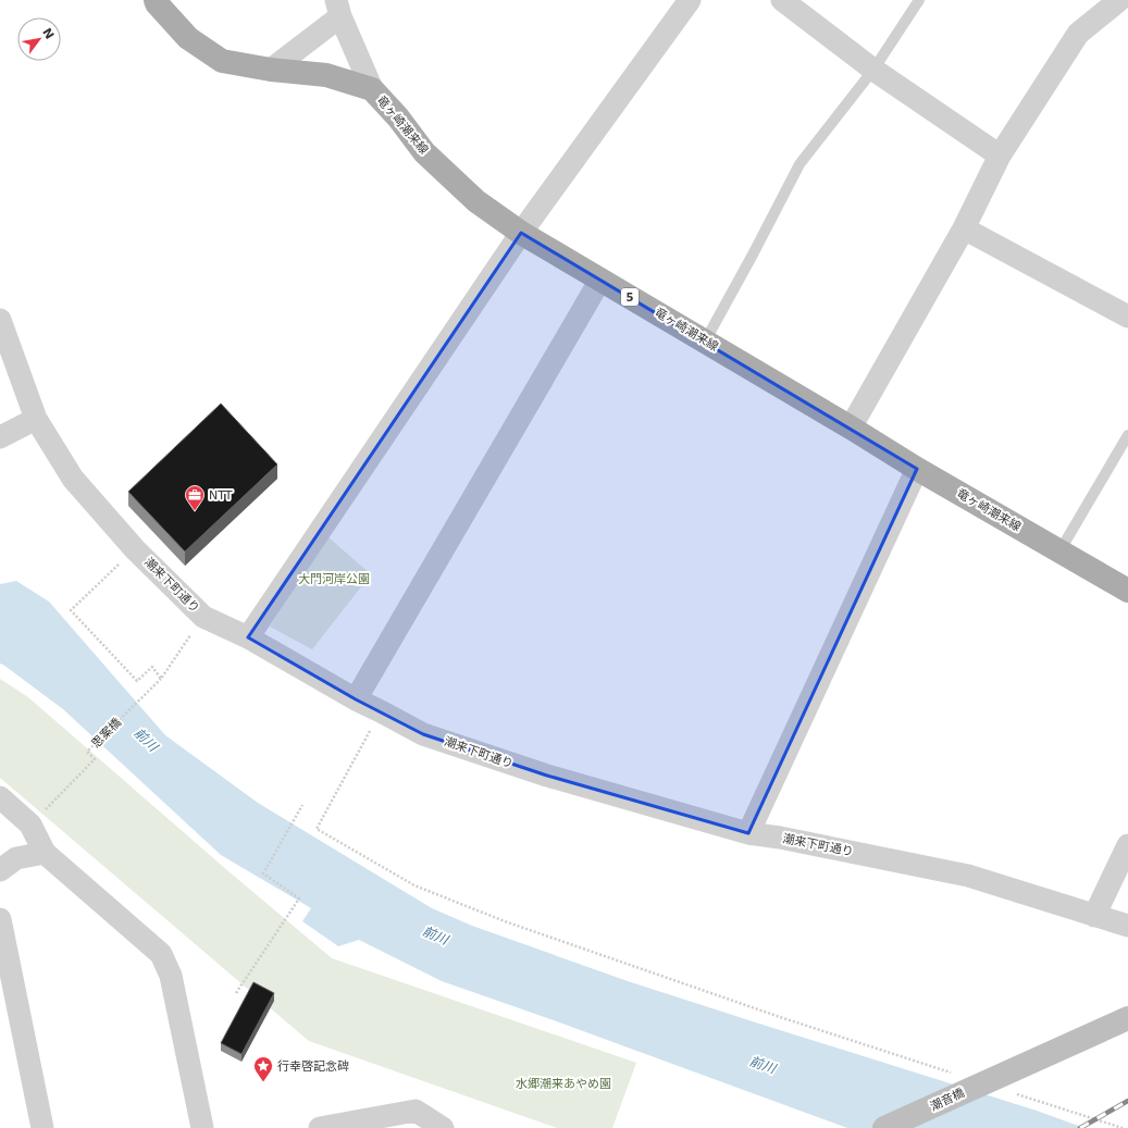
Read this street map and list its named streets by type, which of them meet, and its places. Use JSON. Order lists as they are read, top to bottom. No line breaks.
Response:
{"streets":{"main road":["竜ヶ崎潮来線","5"],"street":["潮来下町通り","潮音橋"],"path":["思案橋"]},"water":["前川"],"parks":["大門河岸公園","水郷潮来あやめ園"],"places":{"office":["NTT"],"place":["行幸啓記念碑"]},"north":"top right"}
